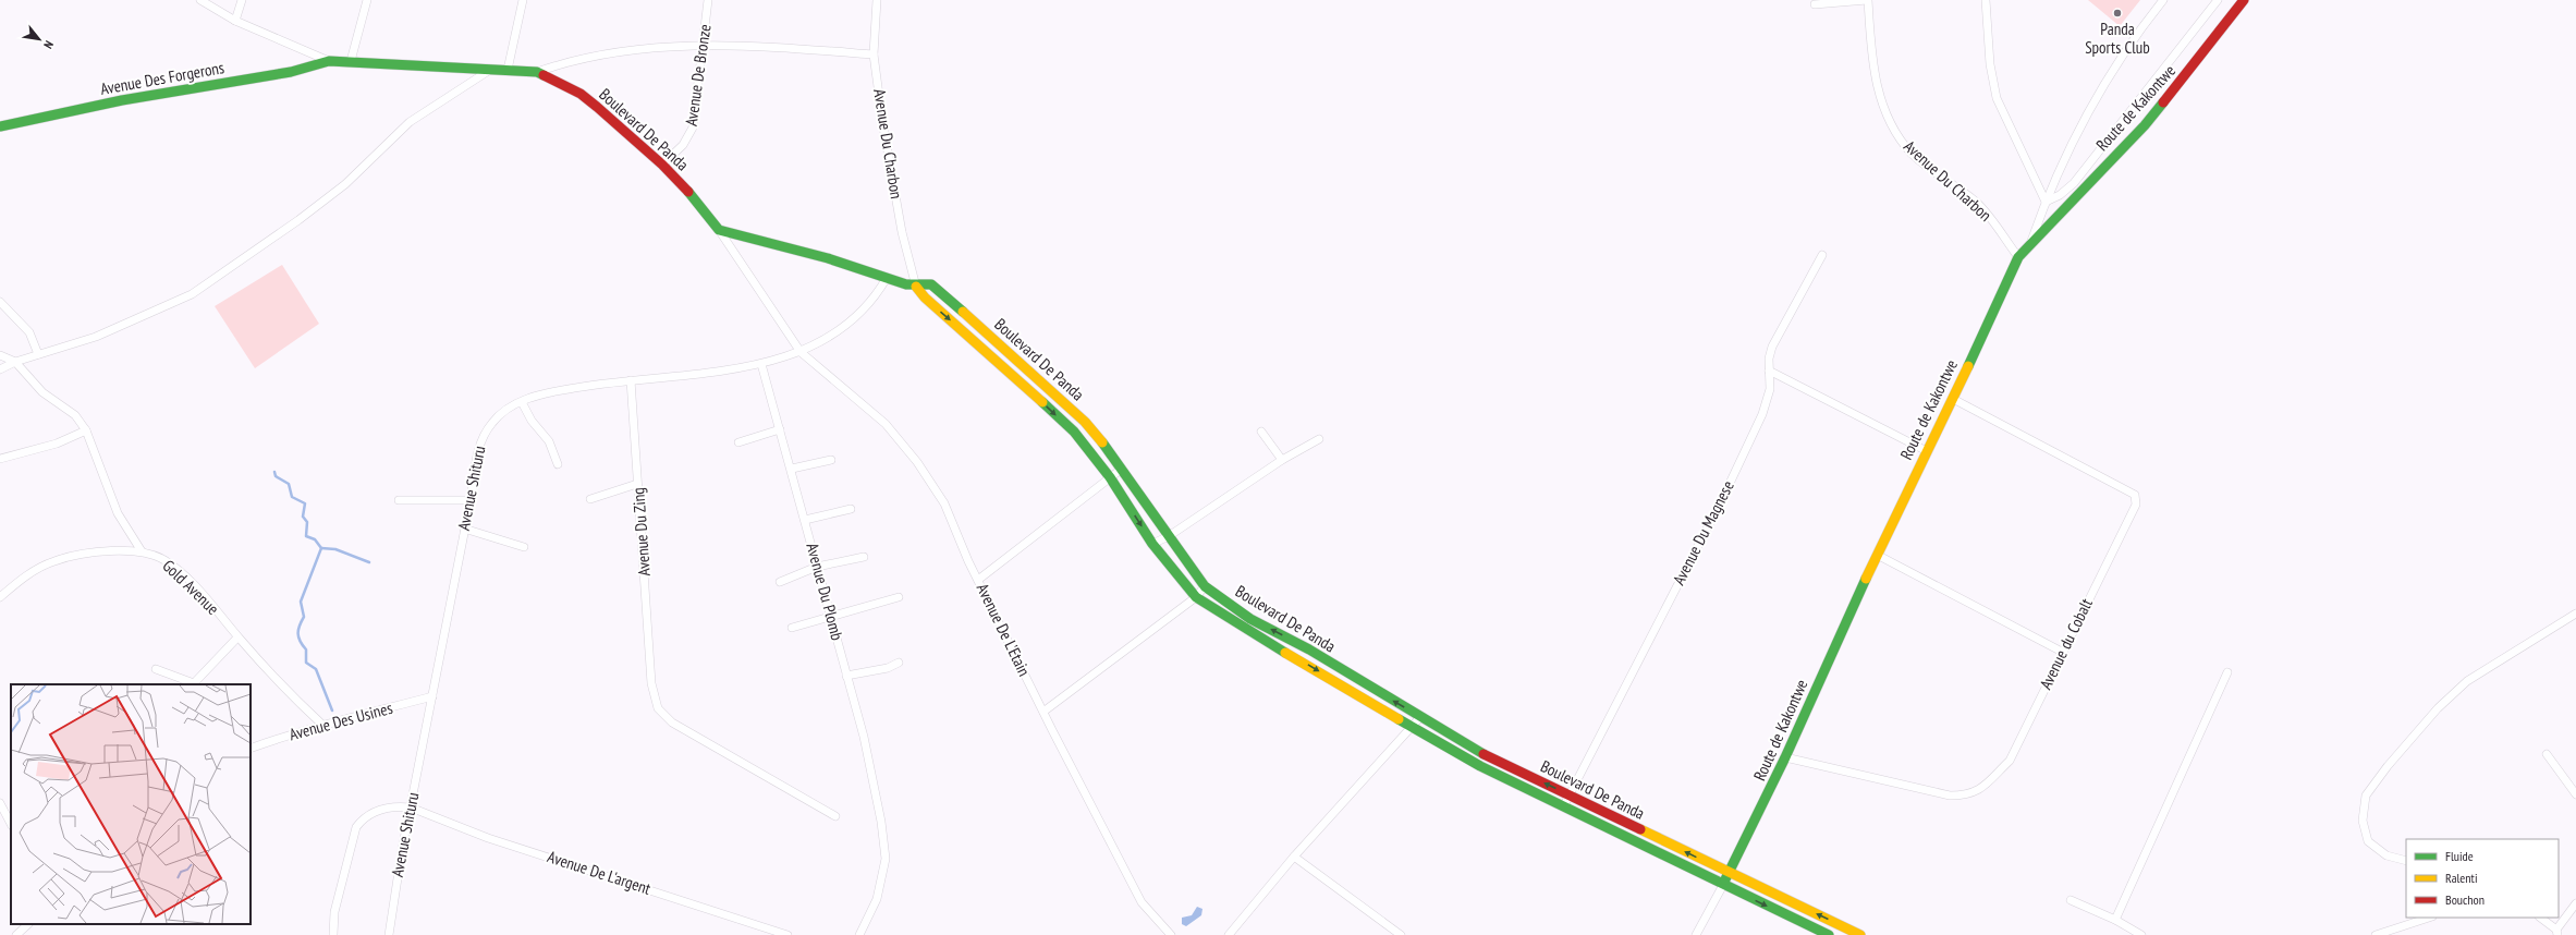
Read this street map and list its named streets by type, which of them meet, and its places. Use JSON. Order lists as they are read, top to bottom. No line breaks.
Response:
{"streets":{"street":["Avenue De Bronze","Avenue Des Forgerons","Route de Kakontwe","Boulevard De Panda","Avenue Du Charbon","Avenue Shituru","Avenue Du Zing","Avenue Du Magnese","Gold Avenue","Avenue Du Plomb","Avenue De L'Etain","Avenue du Cobalt","Avenue Des Usines","Avenue De L'argent"]},"crossings":[["Avenue De Bronze","Boulevard De Panda"],["Avenue Des Forgerons","Boulevard De Panda"],["Route de Kakontwe","Boulevard De Panda"],["Route de Kakontwe","Avenue Du Charbon"],["Route de Kakontwe","Avenue du Cobalt"],["Boulevard De Panda","Avenue Du Charbon"],["Boulevard De Panda","Avenue Shituru"],["Boulevard De Panda","Avenue Du Magnese"],["Boulevard De Panda","Avenue De L'Etain"],["Avenue Shituru","Avenue Du Zing"],["Avenue Shituru","Avenue Du Plomb"],["Avenue Shituru","Avenue De L'Etain"],["Avenue Shituru","Avenue Des Usines"],["Avenue Shituru","Avenue De L'argent"],["Gold Avenue","Avenue Des Usines"]],"places":["Panda Sports Club"],"legend":["Fluide","Ralenti","Bouchon"],"north":"bottom right"}
